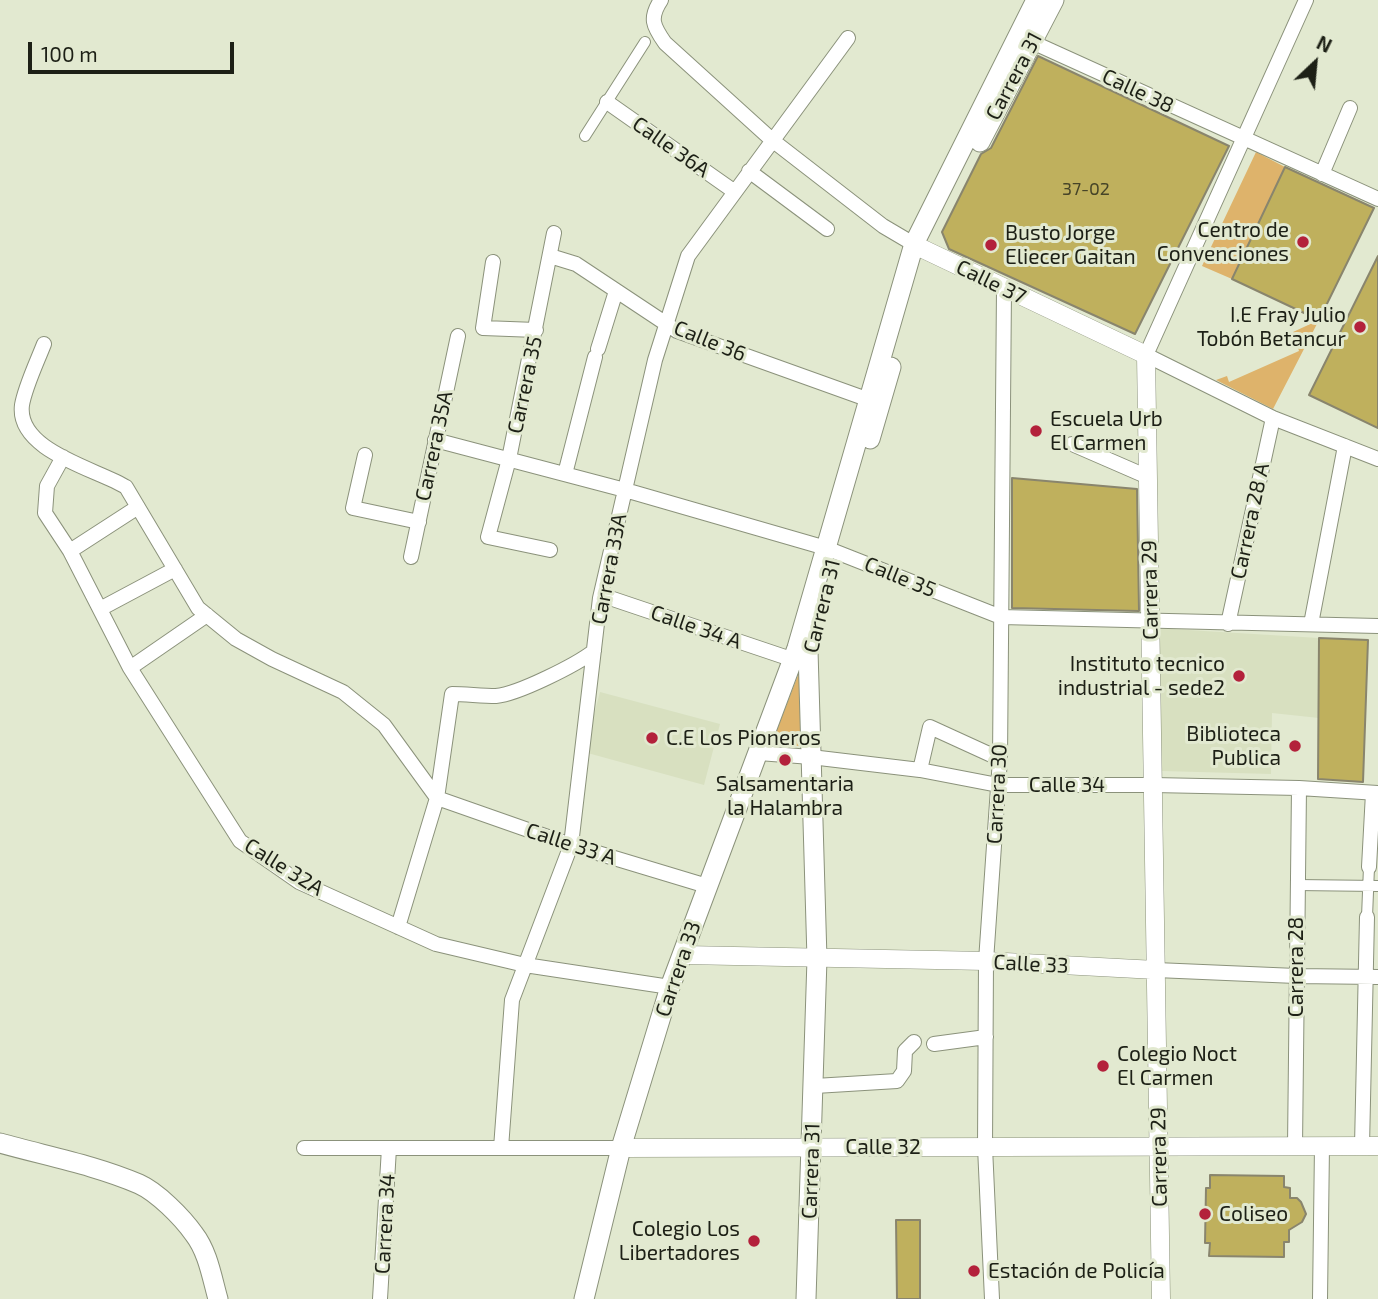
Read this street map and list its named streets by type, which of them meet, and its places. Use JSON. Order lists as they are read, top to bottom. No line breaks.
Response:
{"streets":{"main road":["Carrera 31","Carrera 33"],"street":["Calle 38","Calle 36A","Calle 37","Calle 36","Carrera 35","Carrera 35A","Carrera 28 A","Carrera 33A","Calle 35","Carrera 29","Calle 34 A","Calle 34","Carrera 30","Calle 33 A","Calle 32A","Calle 33","Carrera 28","Calle 32","Carrera 34"]},"crossings":[["Carrera 31","Calle 38"],["Carrera 31","Calle 37"],["Carrera 31","Calle 36"],["Carrera 31","Calle 35"],["Carrera 31","Calle 34 A"],["Carrera 31","Calle 34"],["Carrera 31","Calle 33"],["Carrera 31","Carrera 33"],["Carrera 31","Calle 32"],["Calle 38","Carrera 29"],["Calle 36A","Carrera 33A"],["Calle 37","Carrera 28 A"],["Calle 37","Carrera 33A"],["Calle 37","Carrera 29"],["Calle 37","Carrera 30"],["Calle 36","Carrera 35"],["Calle 36","Carrera 33A"],["Carrera 35","Calle 35"],["Carrera 35A","Calle 35"],["Carrera 28 A","Calle 35"],["Carrera 33A","Calle 35"],["Carrera 33A","Calle 34 A"],["Carrera 33A","Calle 33 A"],["Carrera 33A","Calle 32A"],["Carrera 33A","Calle 32"],["Calle 35","Carrera 29"],["Calle 35","Carrera 30"],["Carrera 29","Calle 34"],["Carrera 29","Calle 33"],["Carrera 29","Calle 32"],["Calle 34 A","Carrera 33"],["Calle 34","Carrera 30"],["Calle 34","Carrera 28"],["Calle 34","Carrera 33"],["Carrera 30","Calle 33"],["Carrera 30","Calle 32"],["Calle 33 A","Carrera 33"],["Calle 32A","Carrera 33"],["Calle 33","Carrera 28"],["Calle 33","Carrera 33"],["Carrera 28","Calle 32"],["Carrera 33","Calle 32"],["Calle 32","Carrera 34"]],"places":["Centro de Convenciones","Busto Jorge Eliecer Gaitan","I.E Fray Julio Tobón Betancur","Escuela Urb El Carmen","Instituto tecnico industrial - sede2","C.E Los Pioneros","Biblioteca Publica","Salsamentaria la Halambra","Colegio Noct El Carmen","Coliseo","Colegio Los Libertadores","Estación de Policía"],"house_numbers":["37-02"],"scale_bar":"100 m","north":"top right"}
